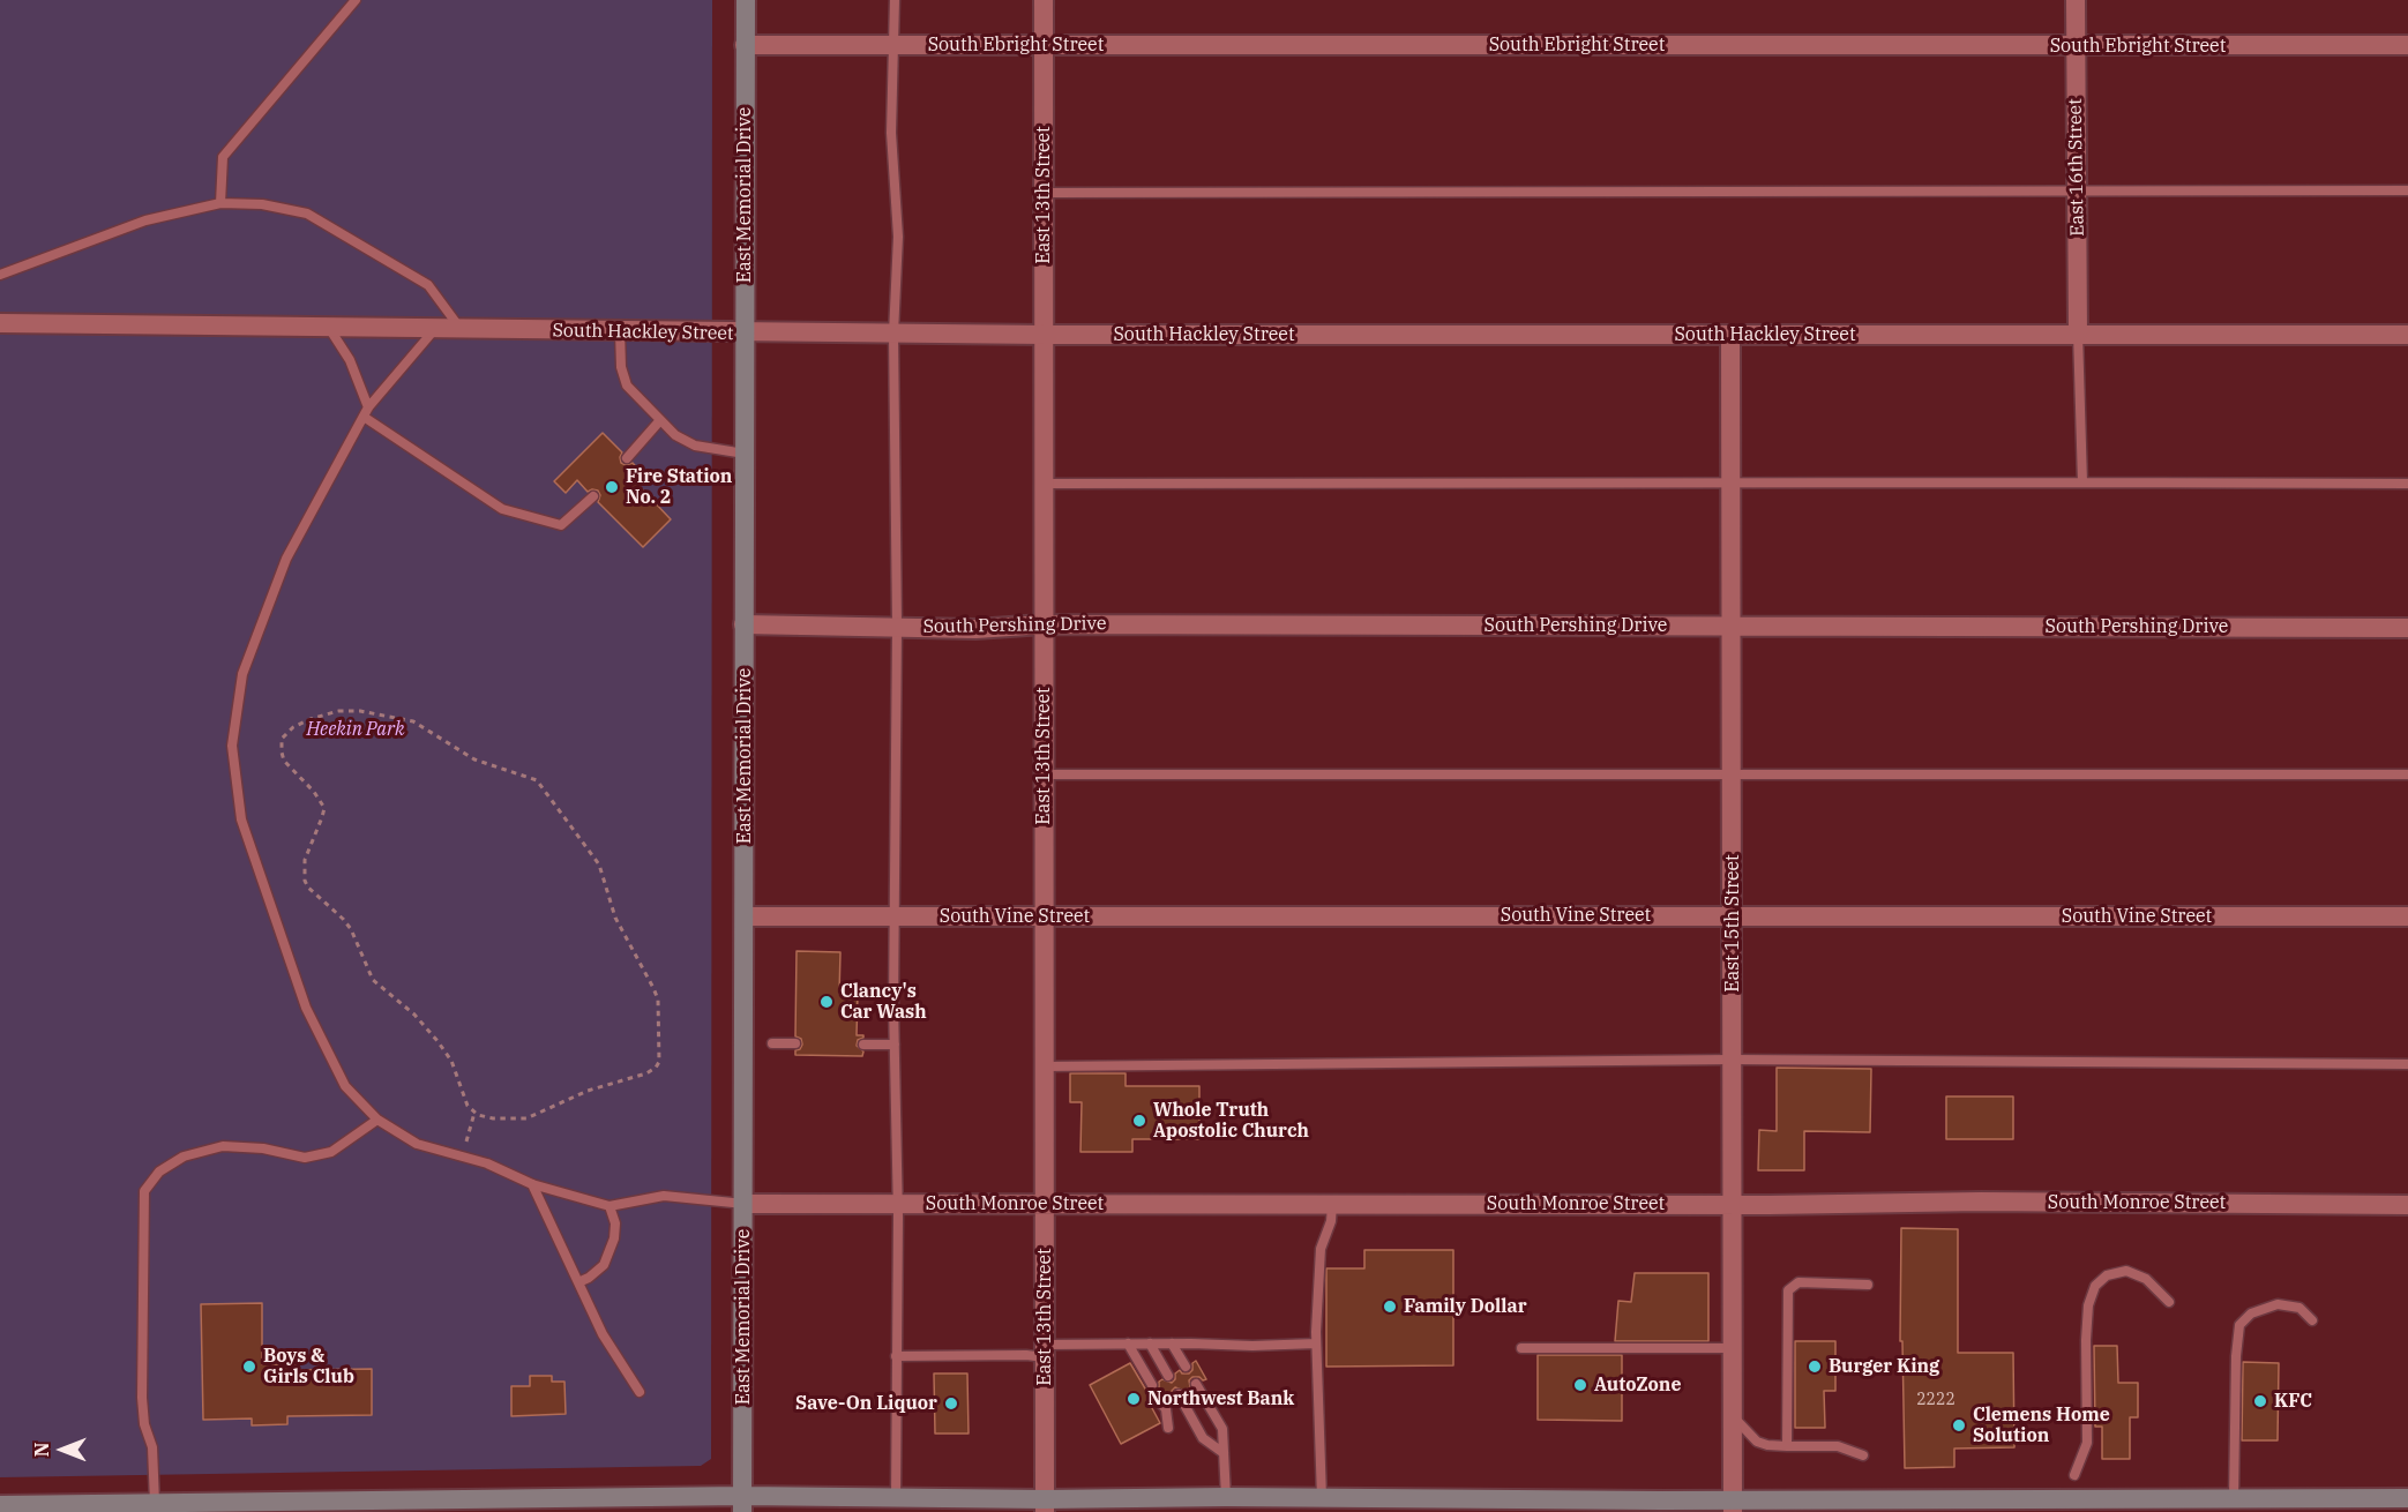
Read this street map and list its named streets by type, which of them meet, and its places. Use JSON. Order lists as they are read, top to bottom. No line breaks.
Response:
{"streets":{"main road":["East Memorial Drive"],"street":["South Ebright Street","East 16th Street","East 13th Street","South Hackley Street","South Pershing Drive","South Vine Street","East 15th Street","South Monroe Street"]},"crossings":[["South Ebright Street","East 16th Street"],["South Ebright Street","East Memorial Drive"],["South Ebright Street","East 13th Street"],["East 16th Street","South Hackley Street"],["East Memorial Drive","South Hackley Street"],["East Memorial Drive","South Pershing Drive"],["East Memorial Drive","South Vine Street"],["East Memorial Drive","South Monroe Street"],["East 13th Street","South Hackley Street"],["East 13th Street","South Pershing Drive"],["East 13th Street","South Vine Street"],["East 13th Street","South Monroe Street"],["South Hackley Street","East 15th Street"],["South Pershing Drive","East 15th Street"],["South Vine Street","East 15th Street"],["East 15th Street","South Monroe Street"]],"parks":["Heekin Park"],"places":["Fire Station No. 2","Clancy's Car Wash","Whole Truth Apostolic Church","Family Dollar","Boys & Girls Club","Burger King","AutoZone","Northwest Bank","KFC","Save-On Liquor","Clemens Home Solution"],"house_numbers":["2222"],"north":"left"}
